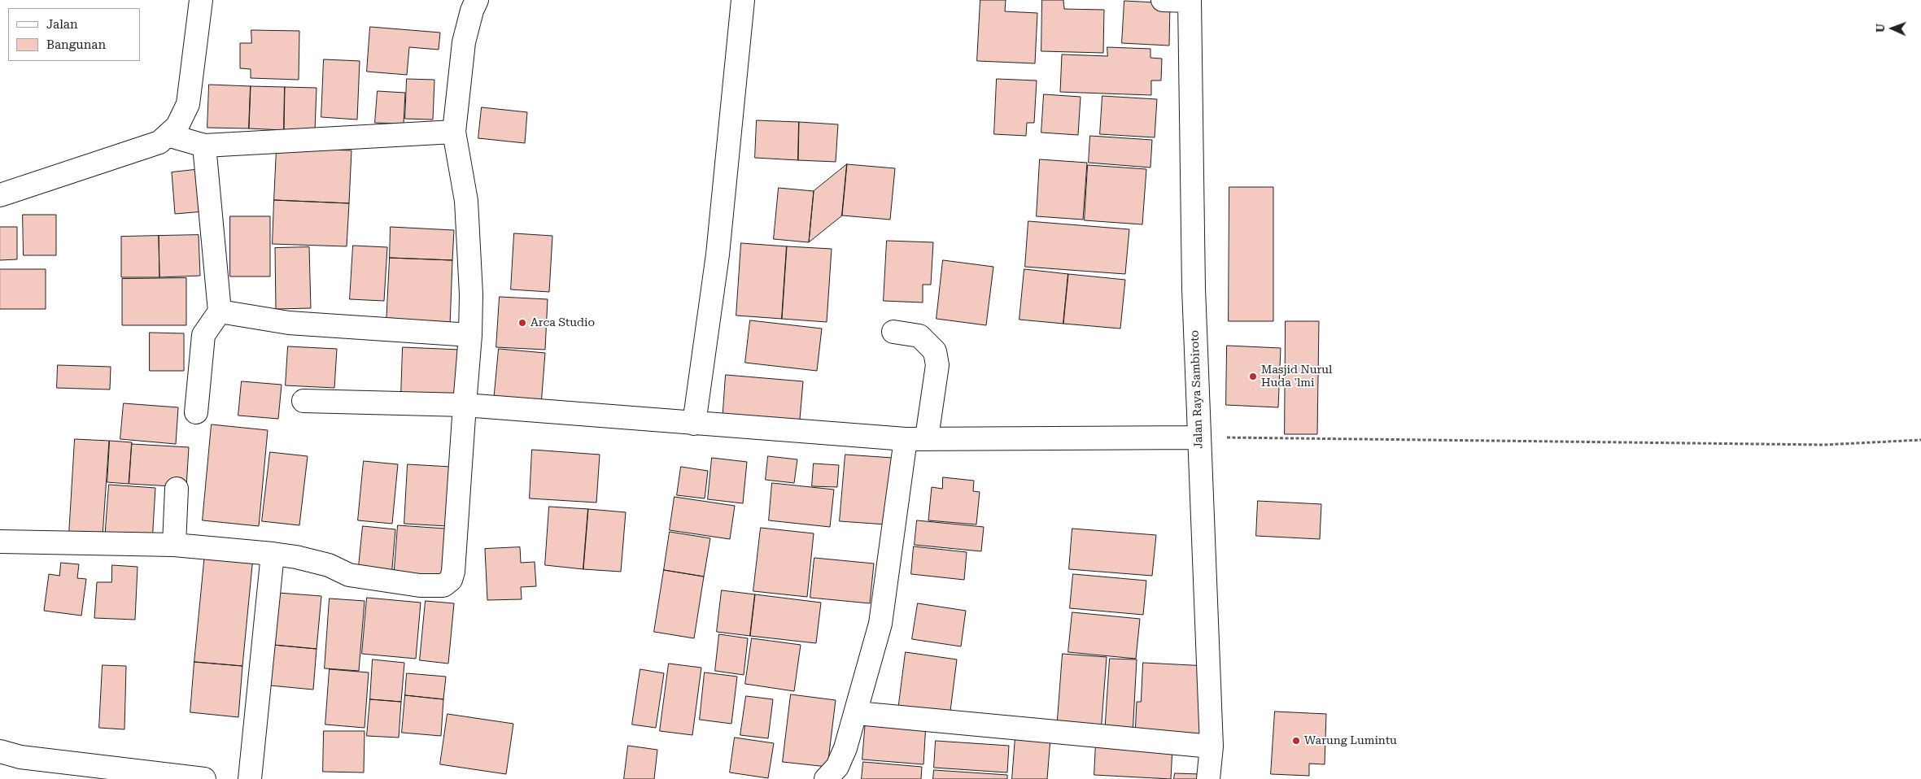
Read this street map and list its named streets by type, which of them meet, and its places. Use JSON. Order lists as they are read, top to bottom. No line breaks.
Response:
{"streets":{"street":["Jalan Raya Sambiroto"]},"places":["Arca Studio","Masjid Nurul Huda 'lmi","Warung Lumintu"],"legend":["Jalan","Bangunan"],"north":"left"}
